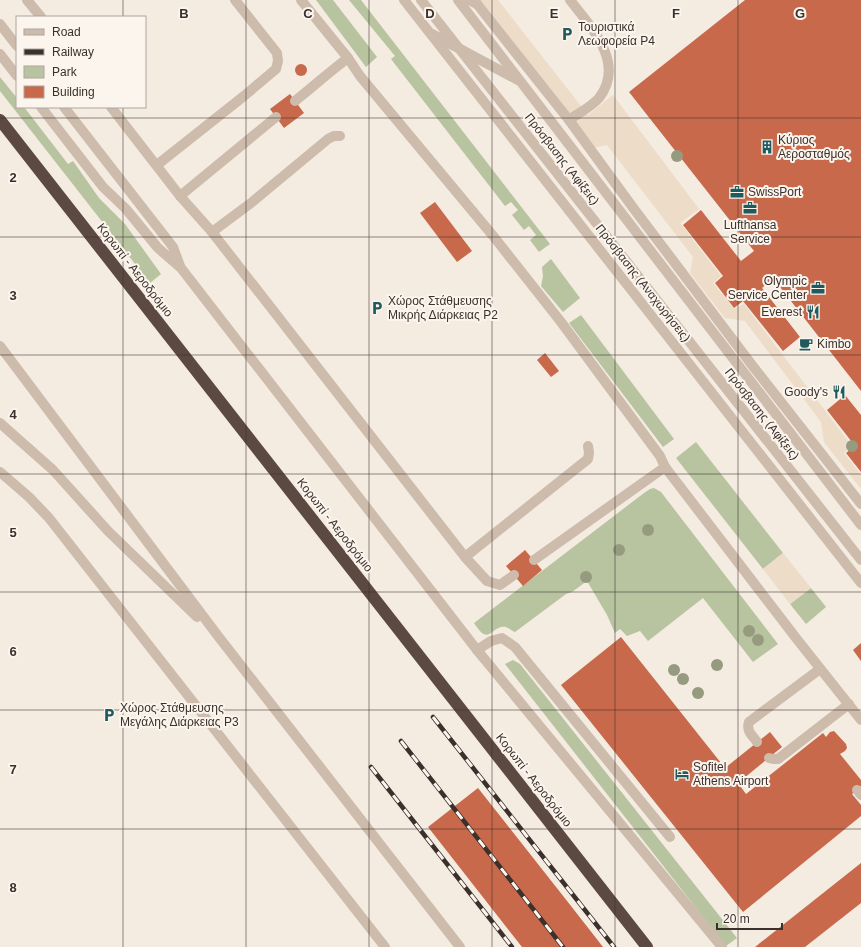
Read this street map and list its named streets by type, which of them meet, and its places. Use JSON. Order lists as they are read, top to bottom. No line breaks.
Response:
{"streets":{"highway":["Κορωπί - Αεροδρόμιο"],"street":["Πρόσβασης (Αφίξεις)","Πρόσβασης (Αναχωρήσεις)"]},"places":{"parking":["Τουριστικά Λεωφορεία P4","Χώρος Στάθμευσης Μικρής Διάρκειας P2","Χώρος Στάθμευσης Μεγάλης Διάρκειας P3"],"building":["Κύριος Αεροσταθμός"],"office":["SwissPort","Lufthansa Service","Olympic Service Center"],"restaurant":["Everest","Goody's"],"cafe":["Kimbo"],"hotel":["Sofitel Athens Airport"]},"legend":["Road","Railway","Park","Building"],"scale_bar":"20 m","grid":{"columns":["B","C","D","E","F","G"],"rows":["2","3","4","5","6","7","8"]}}
